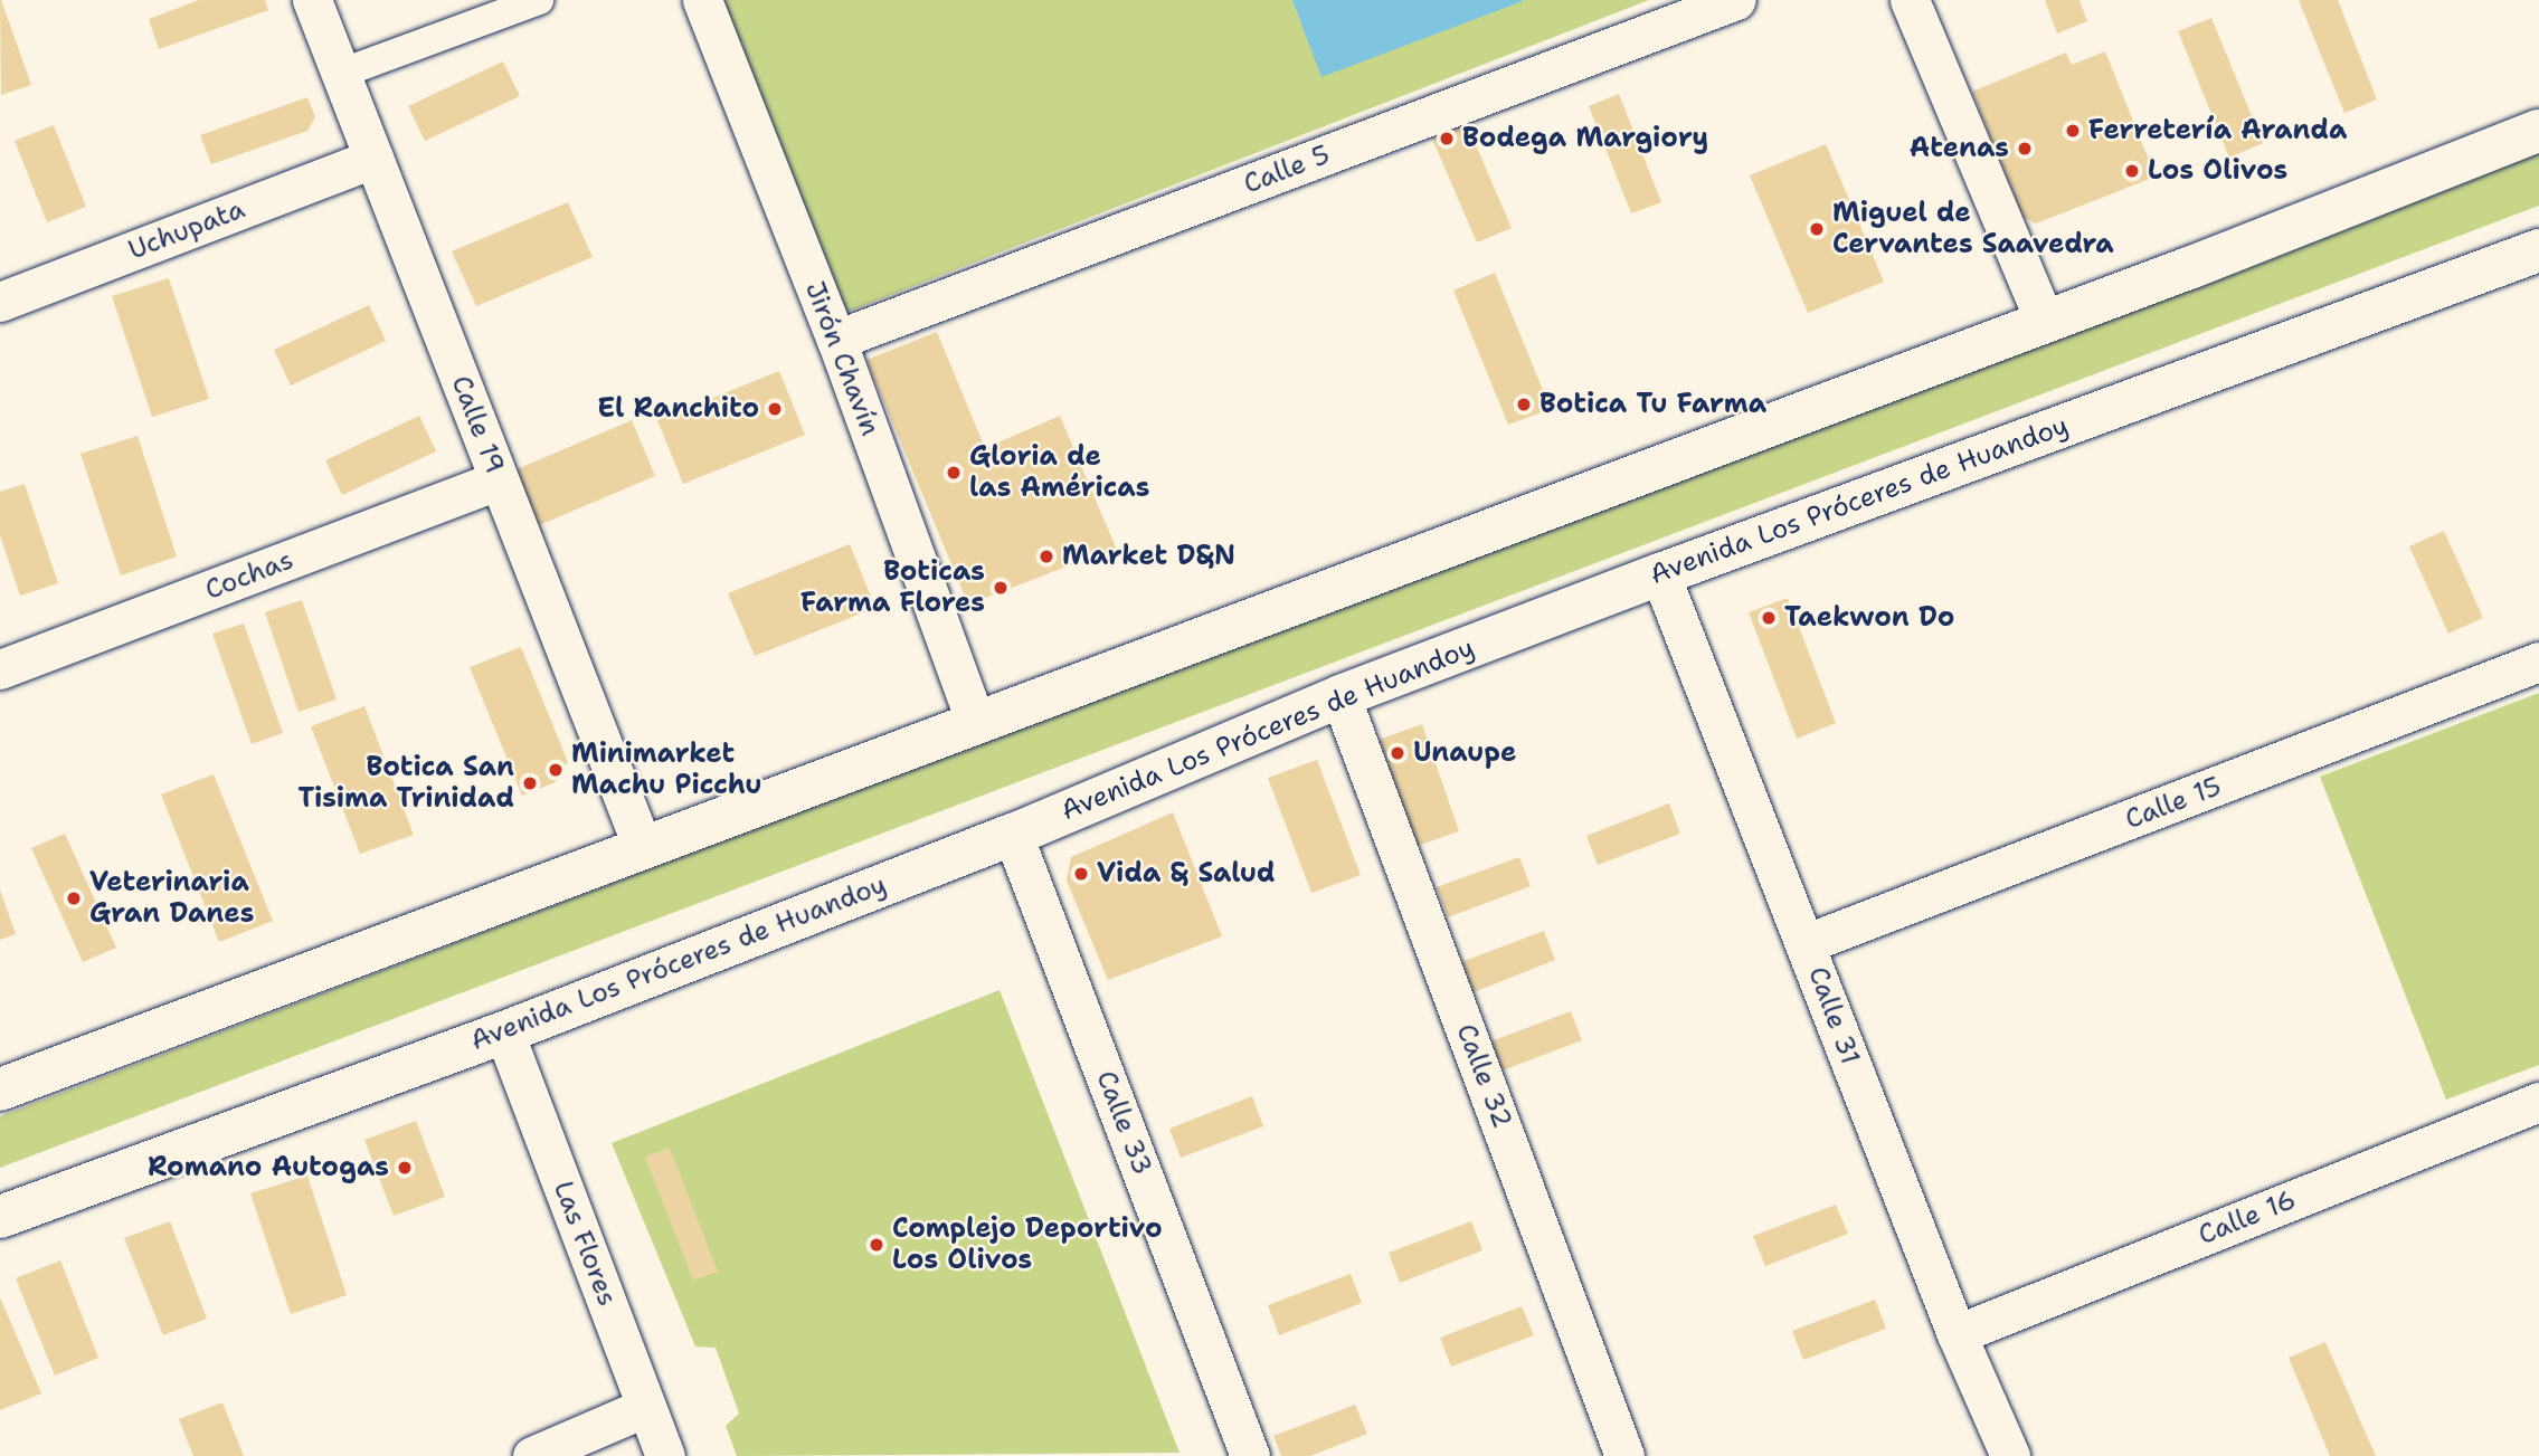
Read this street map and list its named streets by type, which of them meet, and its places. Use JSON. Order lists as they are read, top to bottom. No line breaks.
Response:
{"streets":{"main road":["Avenida Los Próceres de Huandoy"],"street":["Calle 5","Uchupata","Jirón Chavín","Calle 19","Cochas","Calle 15","Calle 31","Calle 32","Calle 33","Calle 16","Las Flores"]},"crossings":[["Calle 5","Jirón Chavín"],["Uchupata","Calle 19"],["Calle 19","Cochas"],["Avenida Los Próceres de Huandoy","Calle 31"],["Avenida Los Próceres de Huandoy","Calle 32"],["Avenida Los Próceres de Huandoy","Calle 33"],["Avenida Los Próceres de Huandoy","Las Flores"],["Calle 15","Calle 31"],["Calle 31","Calle 16"]],"places":["Ferretería Aranda","Bodega Margiory","Atenas","Los Olivos","Miguel de Cervantes Saavedra","Botica Tu Farma","El Ranchito","Gloria de las Américas","Market D&N","Boticas Farma Flores","Taekwon Do","Unaupe","Minimarket Machu Picchu","Botica San Tisima Trinidad","Vida & Salud","Veterinaria Gran Danes","Romano Autogas","Complejo Deportivo Los Olivos"]}
